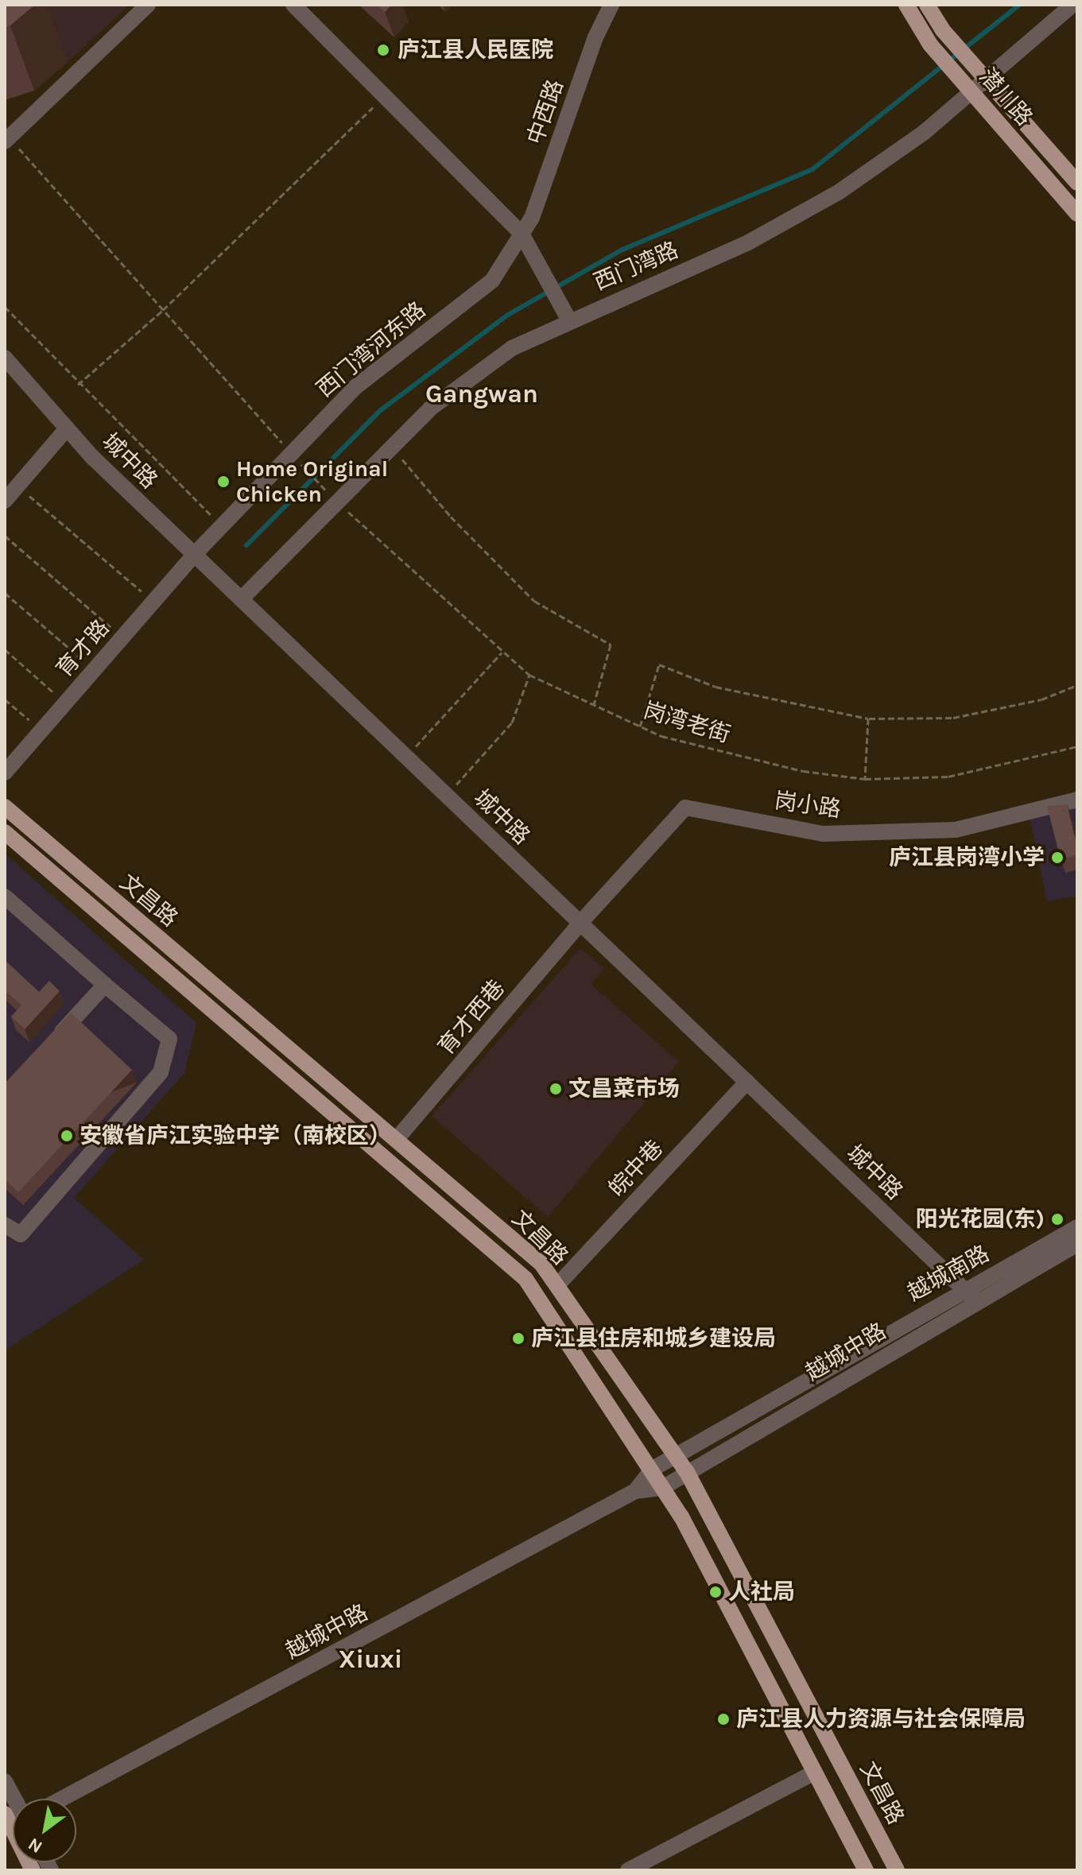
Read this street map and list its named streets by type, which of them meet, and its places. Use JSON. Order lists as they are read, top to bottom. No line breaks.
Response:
{"streets":{"main road":["潜川路","文昌路"],"street":["中西路","西门湾路","西门湾河东路","城中路","育才路","岗小路","育才西巷","皖中巷","越城南路","越城中路"],"path":["岗湾老街"]},"crossings":[["潜川路","西门湾路"],["中西路","西门湾河东路"],["西门湾路","城中路"],["西门湾路","岗湾老街"],["西门湾河东路","城中路"],["西门湾河东路","育才路"],["西门湾河东路","岗湾老街"],["城中路","育才路"],["城中路","岗小路"],["城中路","育才西巷"],["城中路","皖中巷"],["城中路","越城南路"],["城中路","越城中路"],["岗小路","育才西巷"],["文昌路","育才西巷"],["文昌路","皖中巷"],["文昌路","越城南路"],["文昌路","越城中路"],["越城南路","越城中路"]],"districts":["Gangwan","Xiuxi"],"places":["庐江县人民医院","Home Original Chicken","庐江县岗湾小学","文昌菜市场","安徽省庐江实验中学（南校区）","阳光花园(东)","庐江县住房和城乡建设局","人社局","庐江县人力资源与社会保障局"],"north":"bottom left"}
